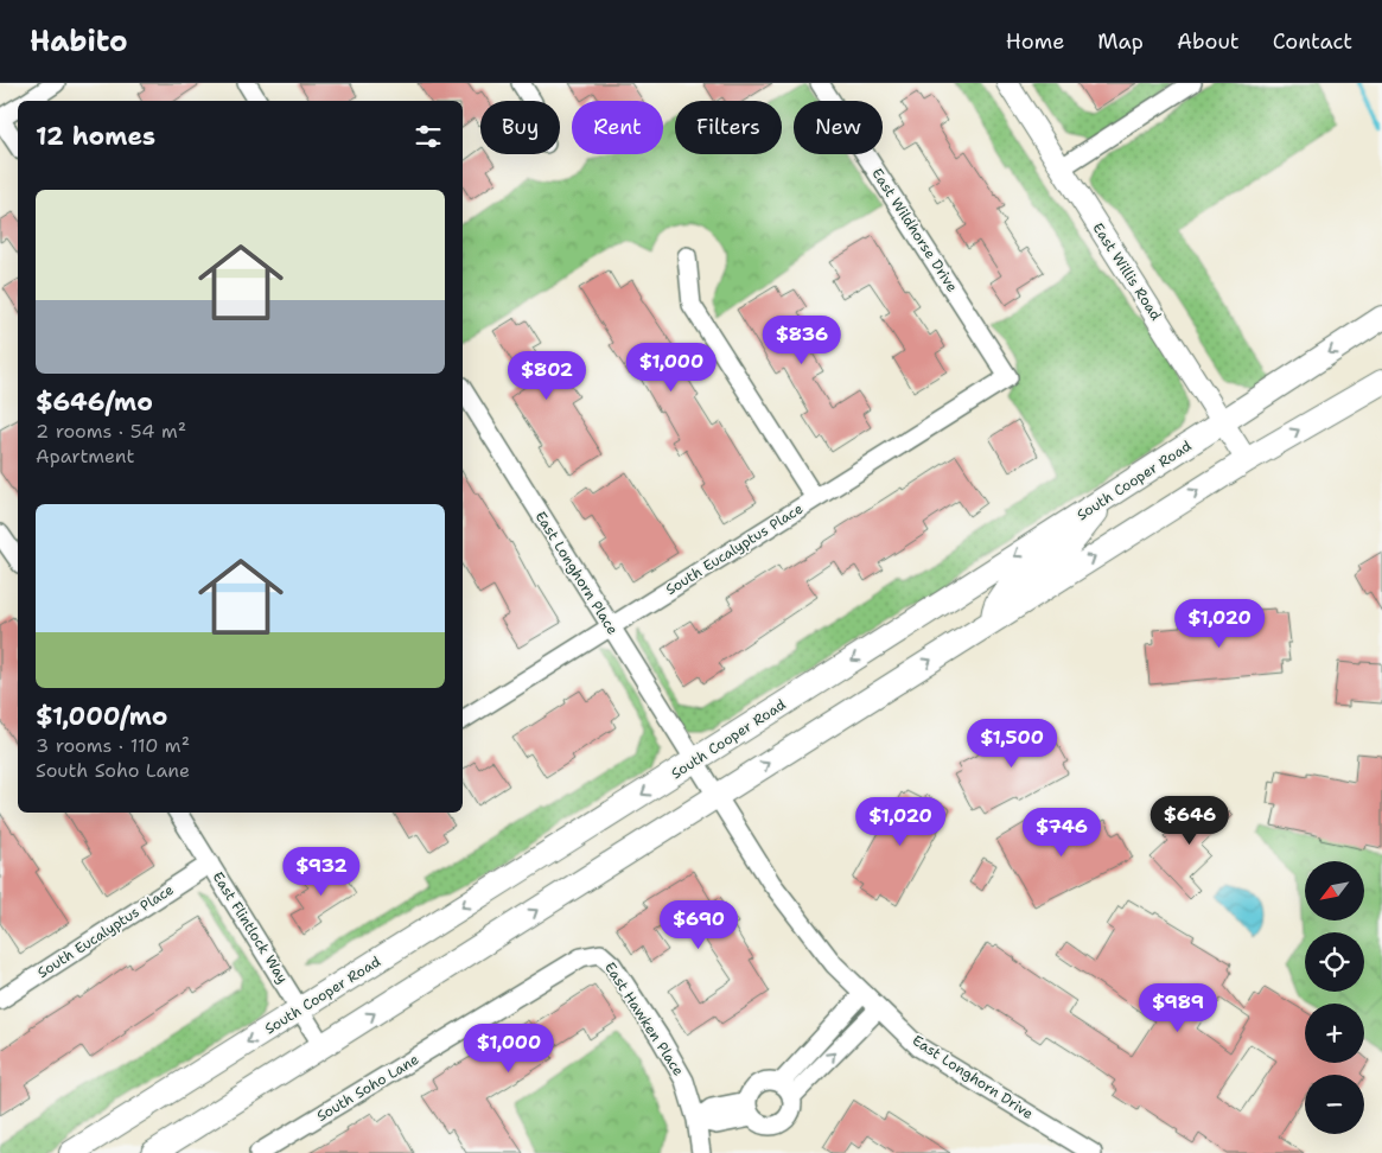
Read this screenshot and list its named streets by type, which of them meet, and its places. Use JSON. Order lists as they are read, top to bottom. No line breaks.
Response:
{"streets":{"main road":["South Cooper Road"],"street":["East Wildhorse Drive","East Willis Road","South Eucalyptus Place","East Longhorn Place","East Flintlock Way","East Hawken Place","East Longhorn Drive","South Soho Lane"]},"crossings":[["East Wildhorse Drive","South Eucalyptus Place"],["East Willis Road","South Cooper Road"],["South Cooper Road","East Longhorn Place"],["South Cooper Road","East Flintlock Way"],["South Cooper Road","East Longhorn Drive"],["South Eucalyptus Place","East Longhorn Place"],["South Eucalyptus Place","East Flintlock Way"],["East Longhorn Place","East Longhorn Drive"],["East Hawken Place","South Soho Lane"]],"north":"bottom left","page":{"header":"Habito","nav":["Home","Map","About","Contact"],"chip":["Buy","Rent","Filters","New"],"heading":"12 homes","list":[{"name":"$646/mo","note":"2 rooms · 54 m² · Apartment"},{"name":"$1,000/mo","note":"3 rooms · 110 m² · South Soho Lane"}],"price":["$836","$1,000","$802","$1,020","$1,500","$646","$1,020","$746","$932","$690","$989","$1,000"],"map_buttons":["+","−"]}}
